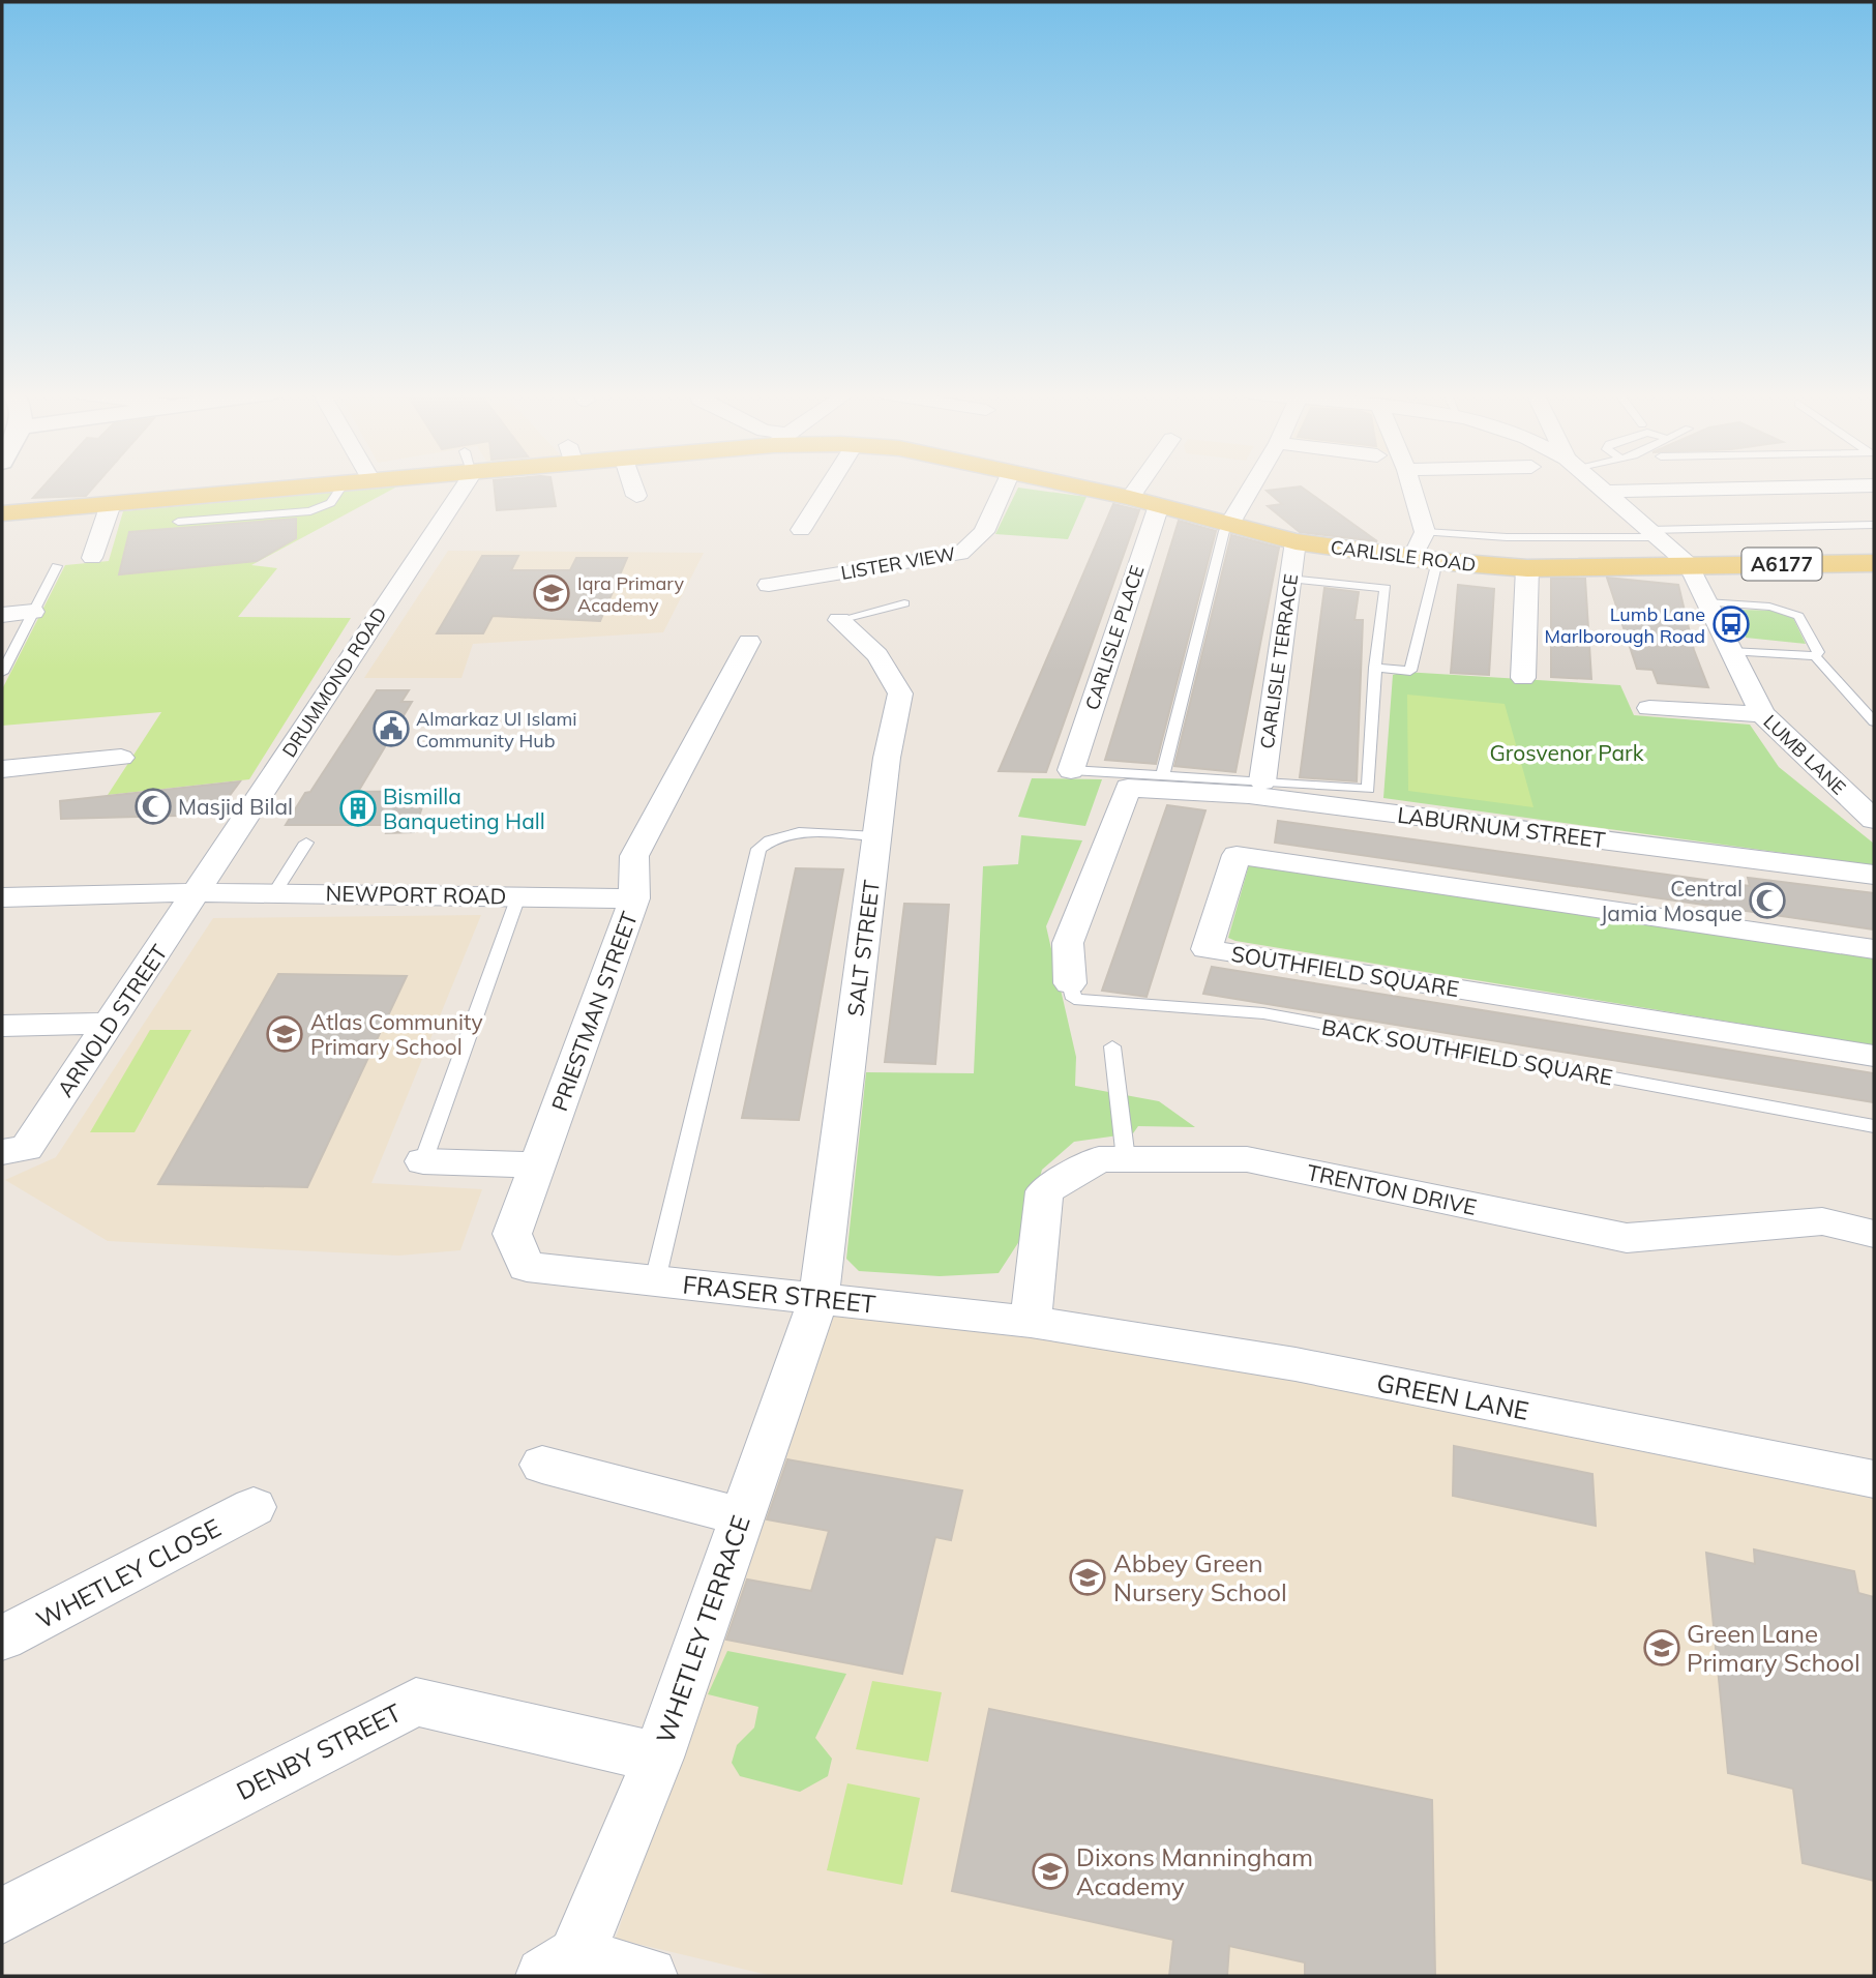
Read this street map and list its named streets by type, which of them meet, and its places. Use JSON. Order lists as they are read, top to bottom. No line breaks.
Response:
{"streets":{"main road":["CARLISLE ROAD","A6177"],"street":["LISTER VIEW","CARLISLE PLACE","CARLISLE TERRACE","DRUMMOND ROAD","LUMB LANE","LABURNUM STREET","NEWPORT ROAD","SALT STREET","SOUTHFIELD SQUARE","PRIESTMAN STREET","ARNOLD STREET","TRENTON DRIVE","FRASER STREET","GREEN LANE","WHETLEY CLOSE","WHETLEY TERRACE","DENBY STREET"],"lane":["BACK SOUTHFIELD SQUARE"]},"crossings":[["CARLISLE ROAD","A6177"],["CARLISLE ROAD","CARLISLE PLACE"],["CARLISLE ROAD","CARLISLE TERRACE"],["CARLISLE ROAD","LUMB LANE"],["A6177","LUMB LANE"],["DRUMMOND ROAD","NEWPORT ROAD"],["DRUMMOND ROAD","ARNOLD STREET"],["LABURNUM STREET","BACK SOUTHFIELD SQUARE"],["NEWPORT ROAD","PRIESTMAN STREET"],["NEWPORT ROAD","ARNOLD STREET"],["SALT STREET","FRASER STREET"],["SALT STREET","WHETLEY TERRACE"],["PRIESTMAN STREET","FRASER STREET"],["TRENTON DRIVE","FRASER STREET"],["TRENTON DRIVE","GREEN LANE"],["FRASER STREET","GREEN LANE"],["FRASER STREET","WHETLEY TERRACE"],["WHETLEY TERRACE","DENBY STREET"]],"parks":["Grosvenor Park"],"places":{"school or university":["Iqra Primary Academy","Atlas Community Primary School","Abbey Green Nursery School","Green Lane Primary School","Dixons Manningham Academy"],"bus stop":["Lumb Lane Marlborough Road"],"public building":["Almarkaz Ul Islami Community Hub"],"mosque":["Masjid Bilal","Central Jamia Mosque"],"building":["Bismilla Banqueting Hall"]}}
